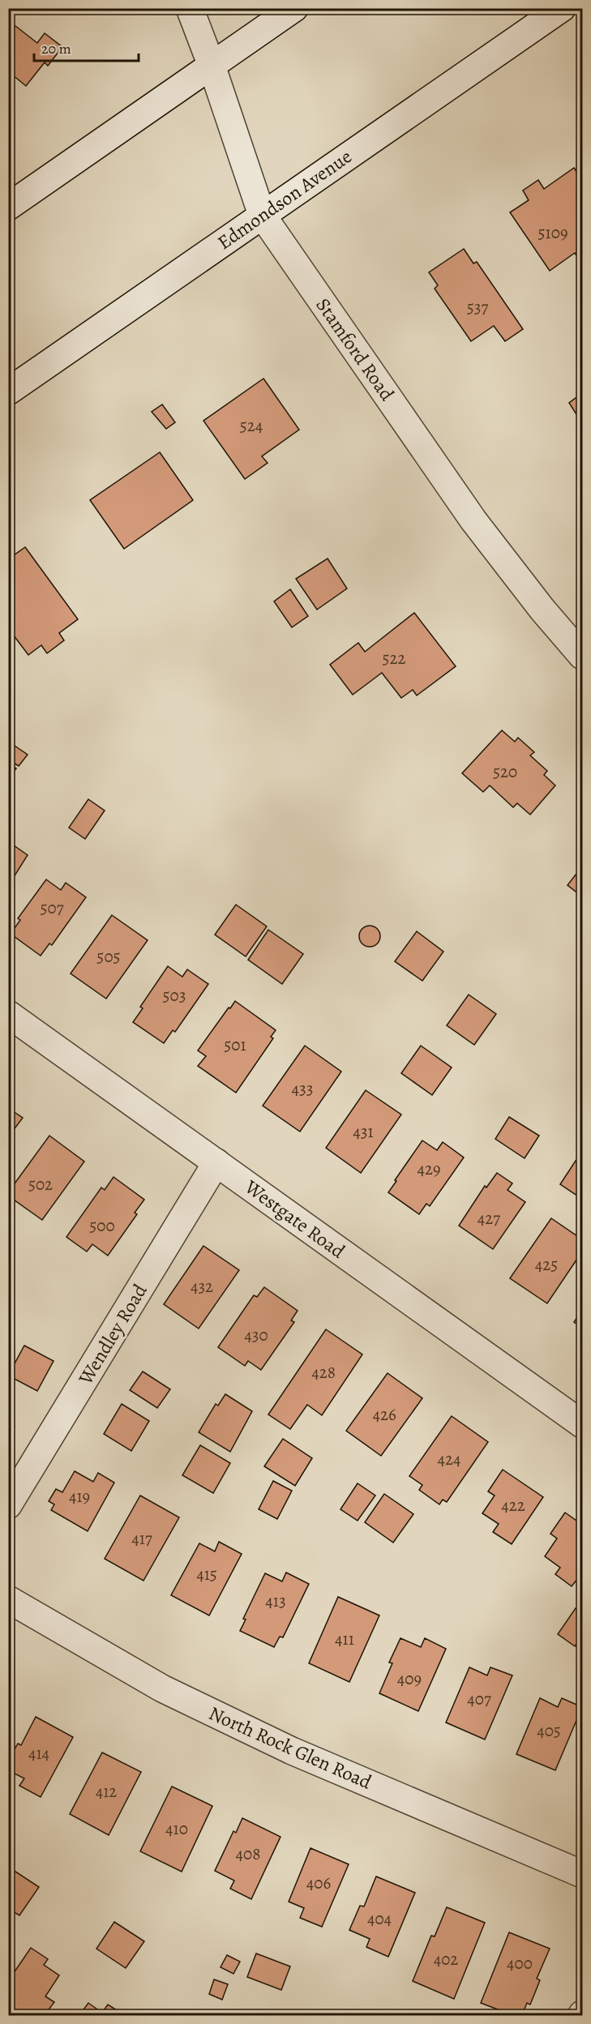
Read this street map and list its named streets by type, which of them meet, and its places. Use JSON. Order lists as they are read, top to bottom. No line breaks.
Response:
{"streets":{"street":["Edmondson Avenue","Stamford Road","Westgate Road","Wendley Road","North Rock Glen Road"]},"crossings":[["Edmondson Avenue","Stamford Road"],["Westgate Road","Wendley Road"]],"house_numbers":["5109","537","524","522","520","507","505","503","501","433","431","429","502","427","500","425","432","430","428","426","424","419","422","417","415","413","411","409","407","405","414","412","410","408","406","404","402","400"],"scale_bar":"20 m"}
